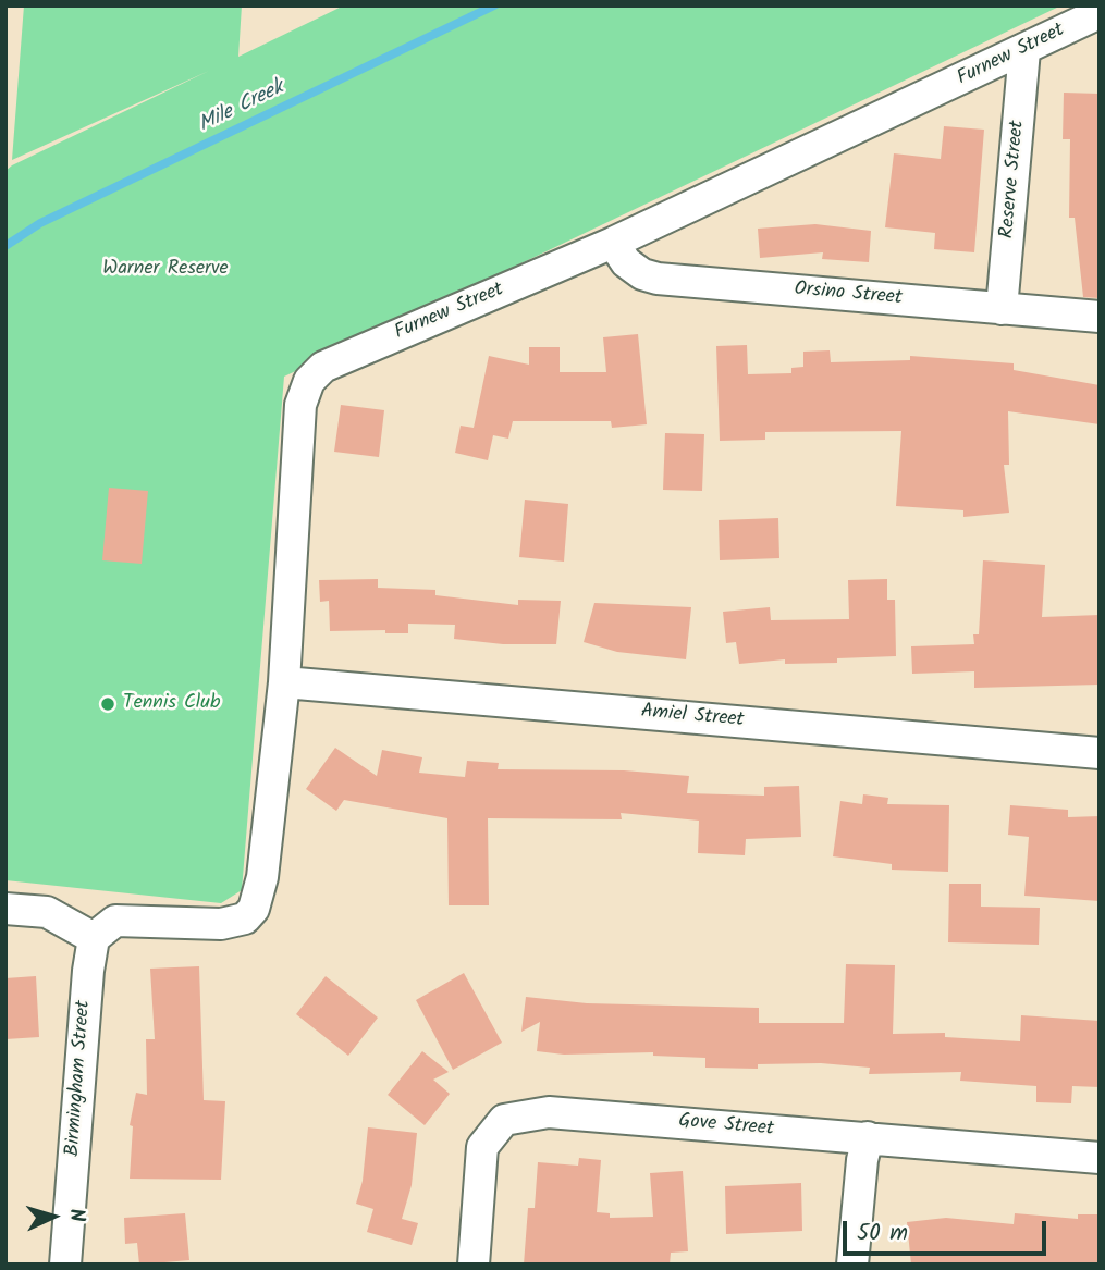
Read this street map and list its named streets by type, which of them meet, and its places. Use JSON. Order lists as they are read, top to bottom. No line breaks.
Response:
{"streets":{"street":["Furnew Street","Reserve Street","Orsino Street","Amiel Street","Birmingham Street","Gove Street"]},"crossings":[["Furnew Street","Reserve Street"],["Furnew Street","Orsino Street"],["Furnew Street","Amiel Street"],["Furnew Street","Birmingham Street"],["Reserve Street","Orsino Street"]],"water":["Mile Creek"],"parks":["Warner Reserve"],"places":["Tennis Club"],"scale_bar":"50 m","north":"right"}
